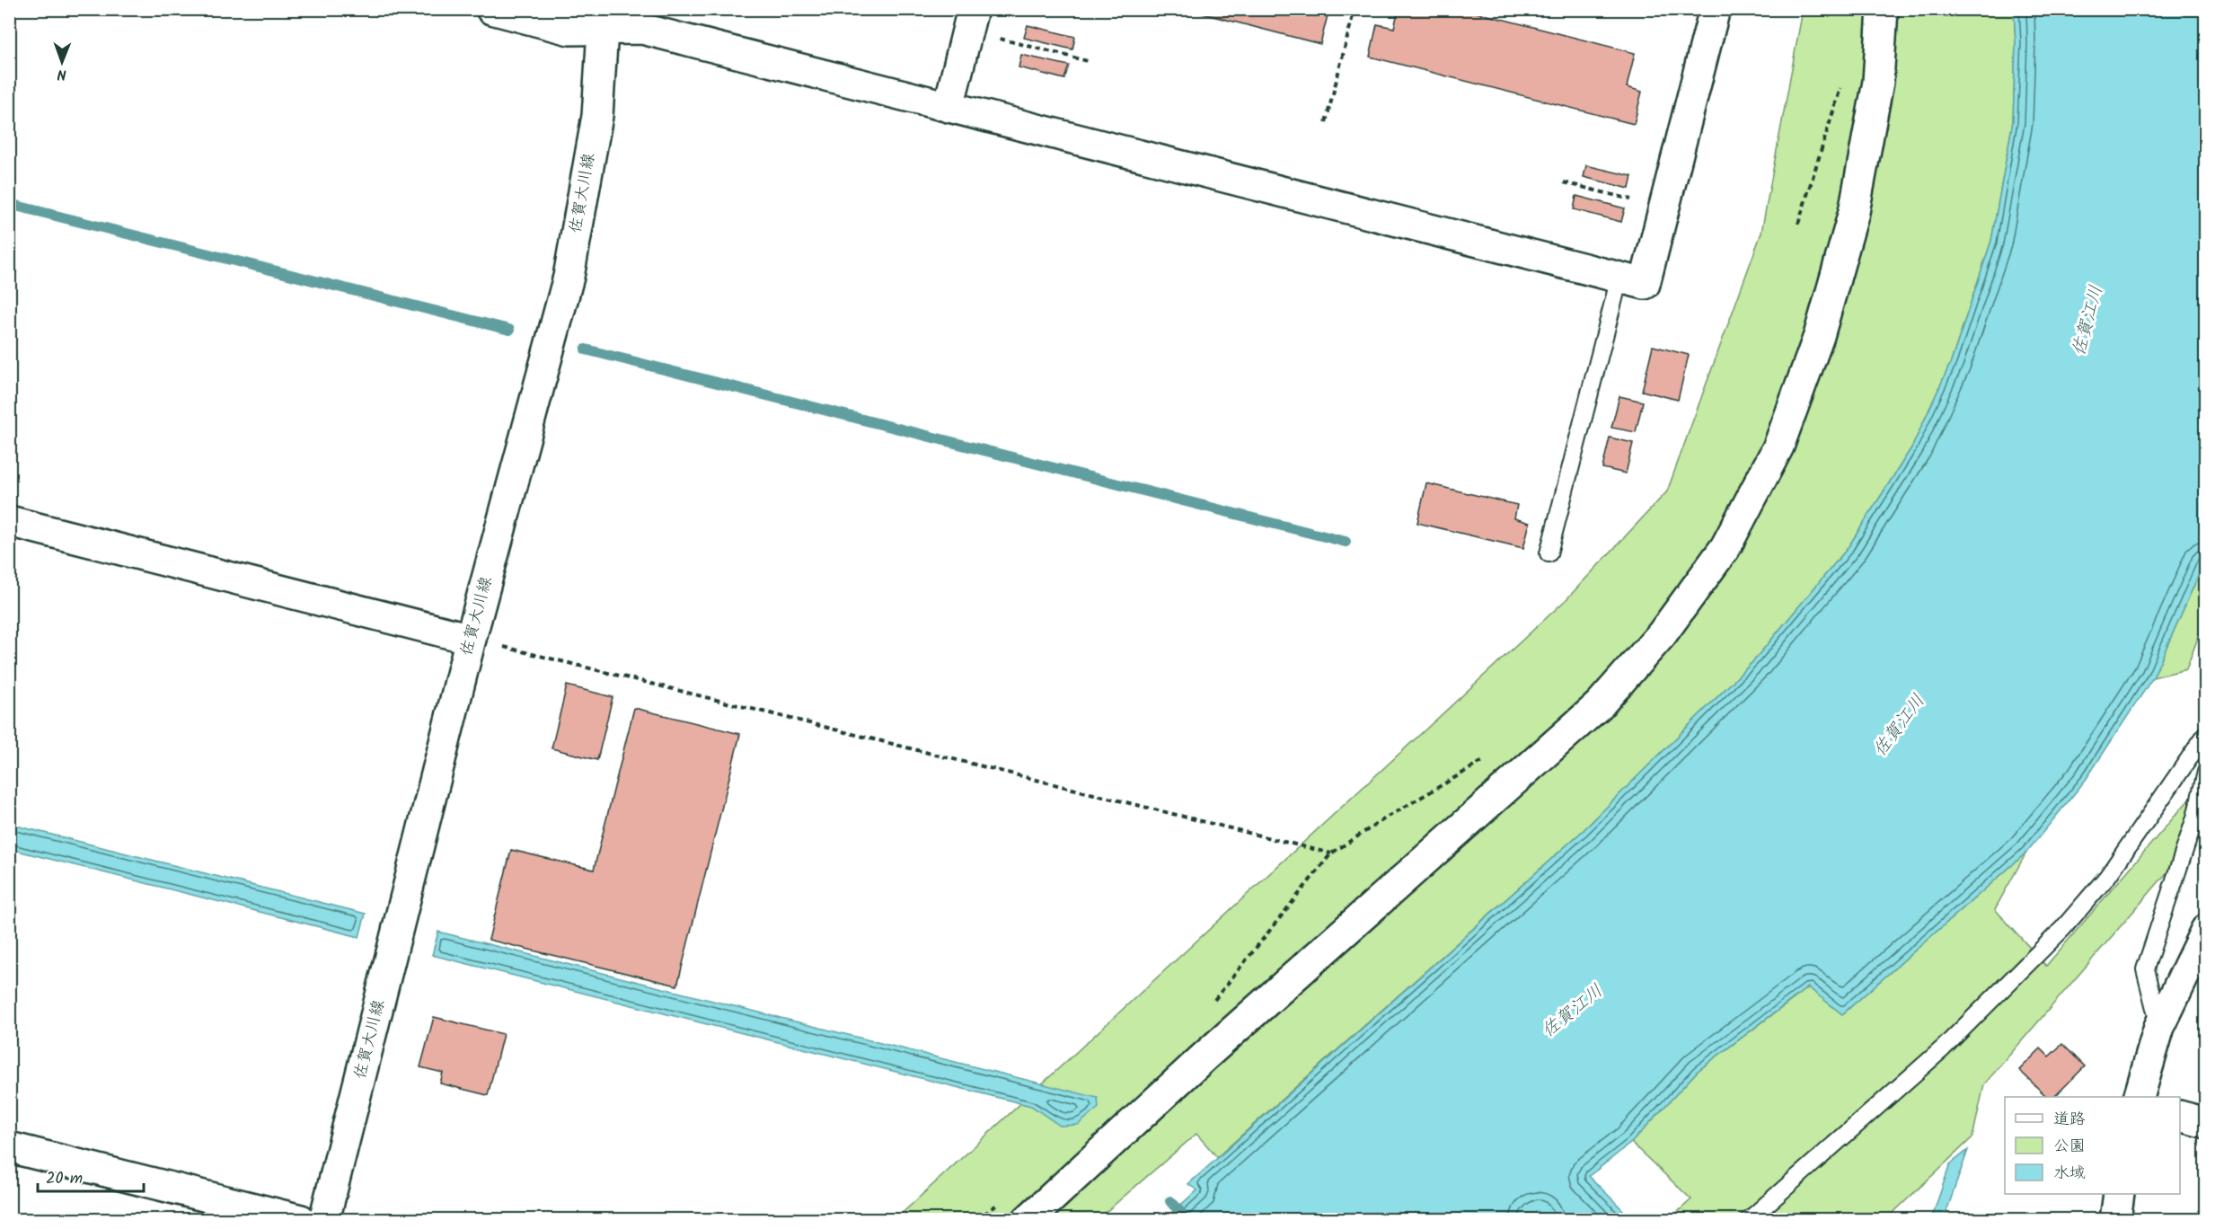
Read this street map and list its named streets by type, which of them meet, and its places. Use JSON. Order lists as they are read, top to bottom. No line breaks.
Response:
{"streets":{"street":["佐賀大川線"]},"water":["佐賀江川"],"legend":["道路","公園","水域"],"scale_bar":"20 m","north":"bottom"}
